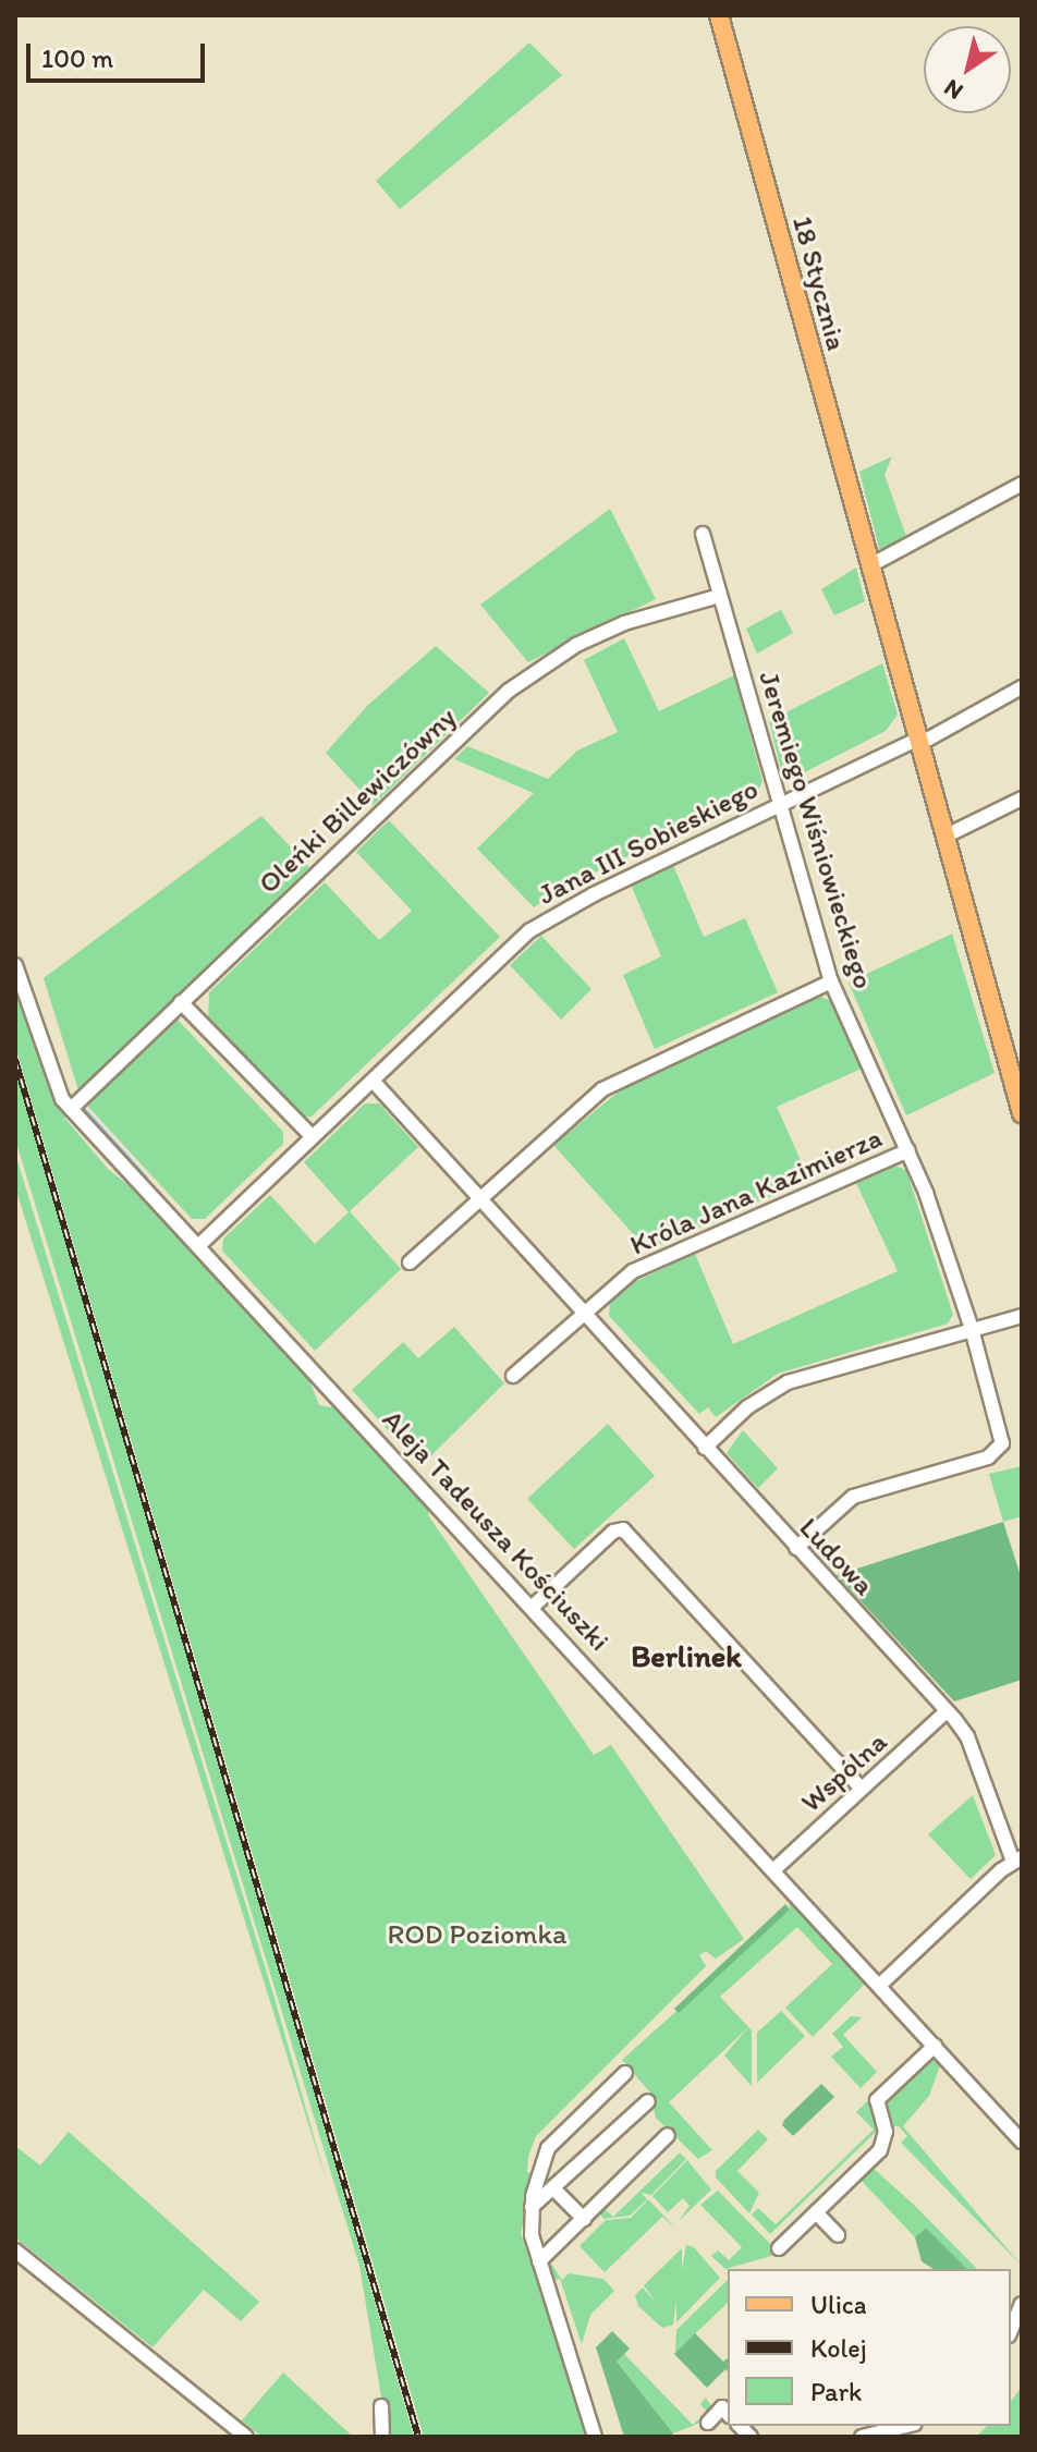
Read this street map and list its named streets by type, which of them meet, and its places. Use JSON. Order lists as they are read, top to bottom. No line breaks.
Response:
{"streets":{"main road":["18 Stycznia"],"street":["Oleńki Billewiczówny","Jeremiego Wiśniowieckiego","Jana III Sobieskiego","Króla Jana Kazimierza","Aleja Tadeusza Kościuszki","Ludowa","Wspólna"]},"crossings":[["18 Stycznia","Jana III Sobieskiego"],["Oleńki Billewiczówny","Jeremiego Wiśniowieckiego"],["Oleńki Billewiczówny","Aleja Tadeusza Kościuszki"],["Jeremiego Wiśniowieckiego","Jana III Sobieskiego"],["Jeremiego Wiśniowieckiego","Króla Jana Kazimierza"],["Jeremiego Wiśniowieckiego","Ludowa"],["Jana III Sobieskiego","Aleja Tadeusza Kościuszki"],["Jana III Sobieskiego","Ludowa"],["Króla Jana Kazimierza","Ludowa"],["Aleja Tadeusza Kościuszki","Wspólna"],["Ludowa","Wspólna"]],"districts":["Berlinek"],"parks":["ROD Poziomka"],"legend":["Ulica","Kolej","Park"],"scale_bar":"100 m","north":"bottom left"}
